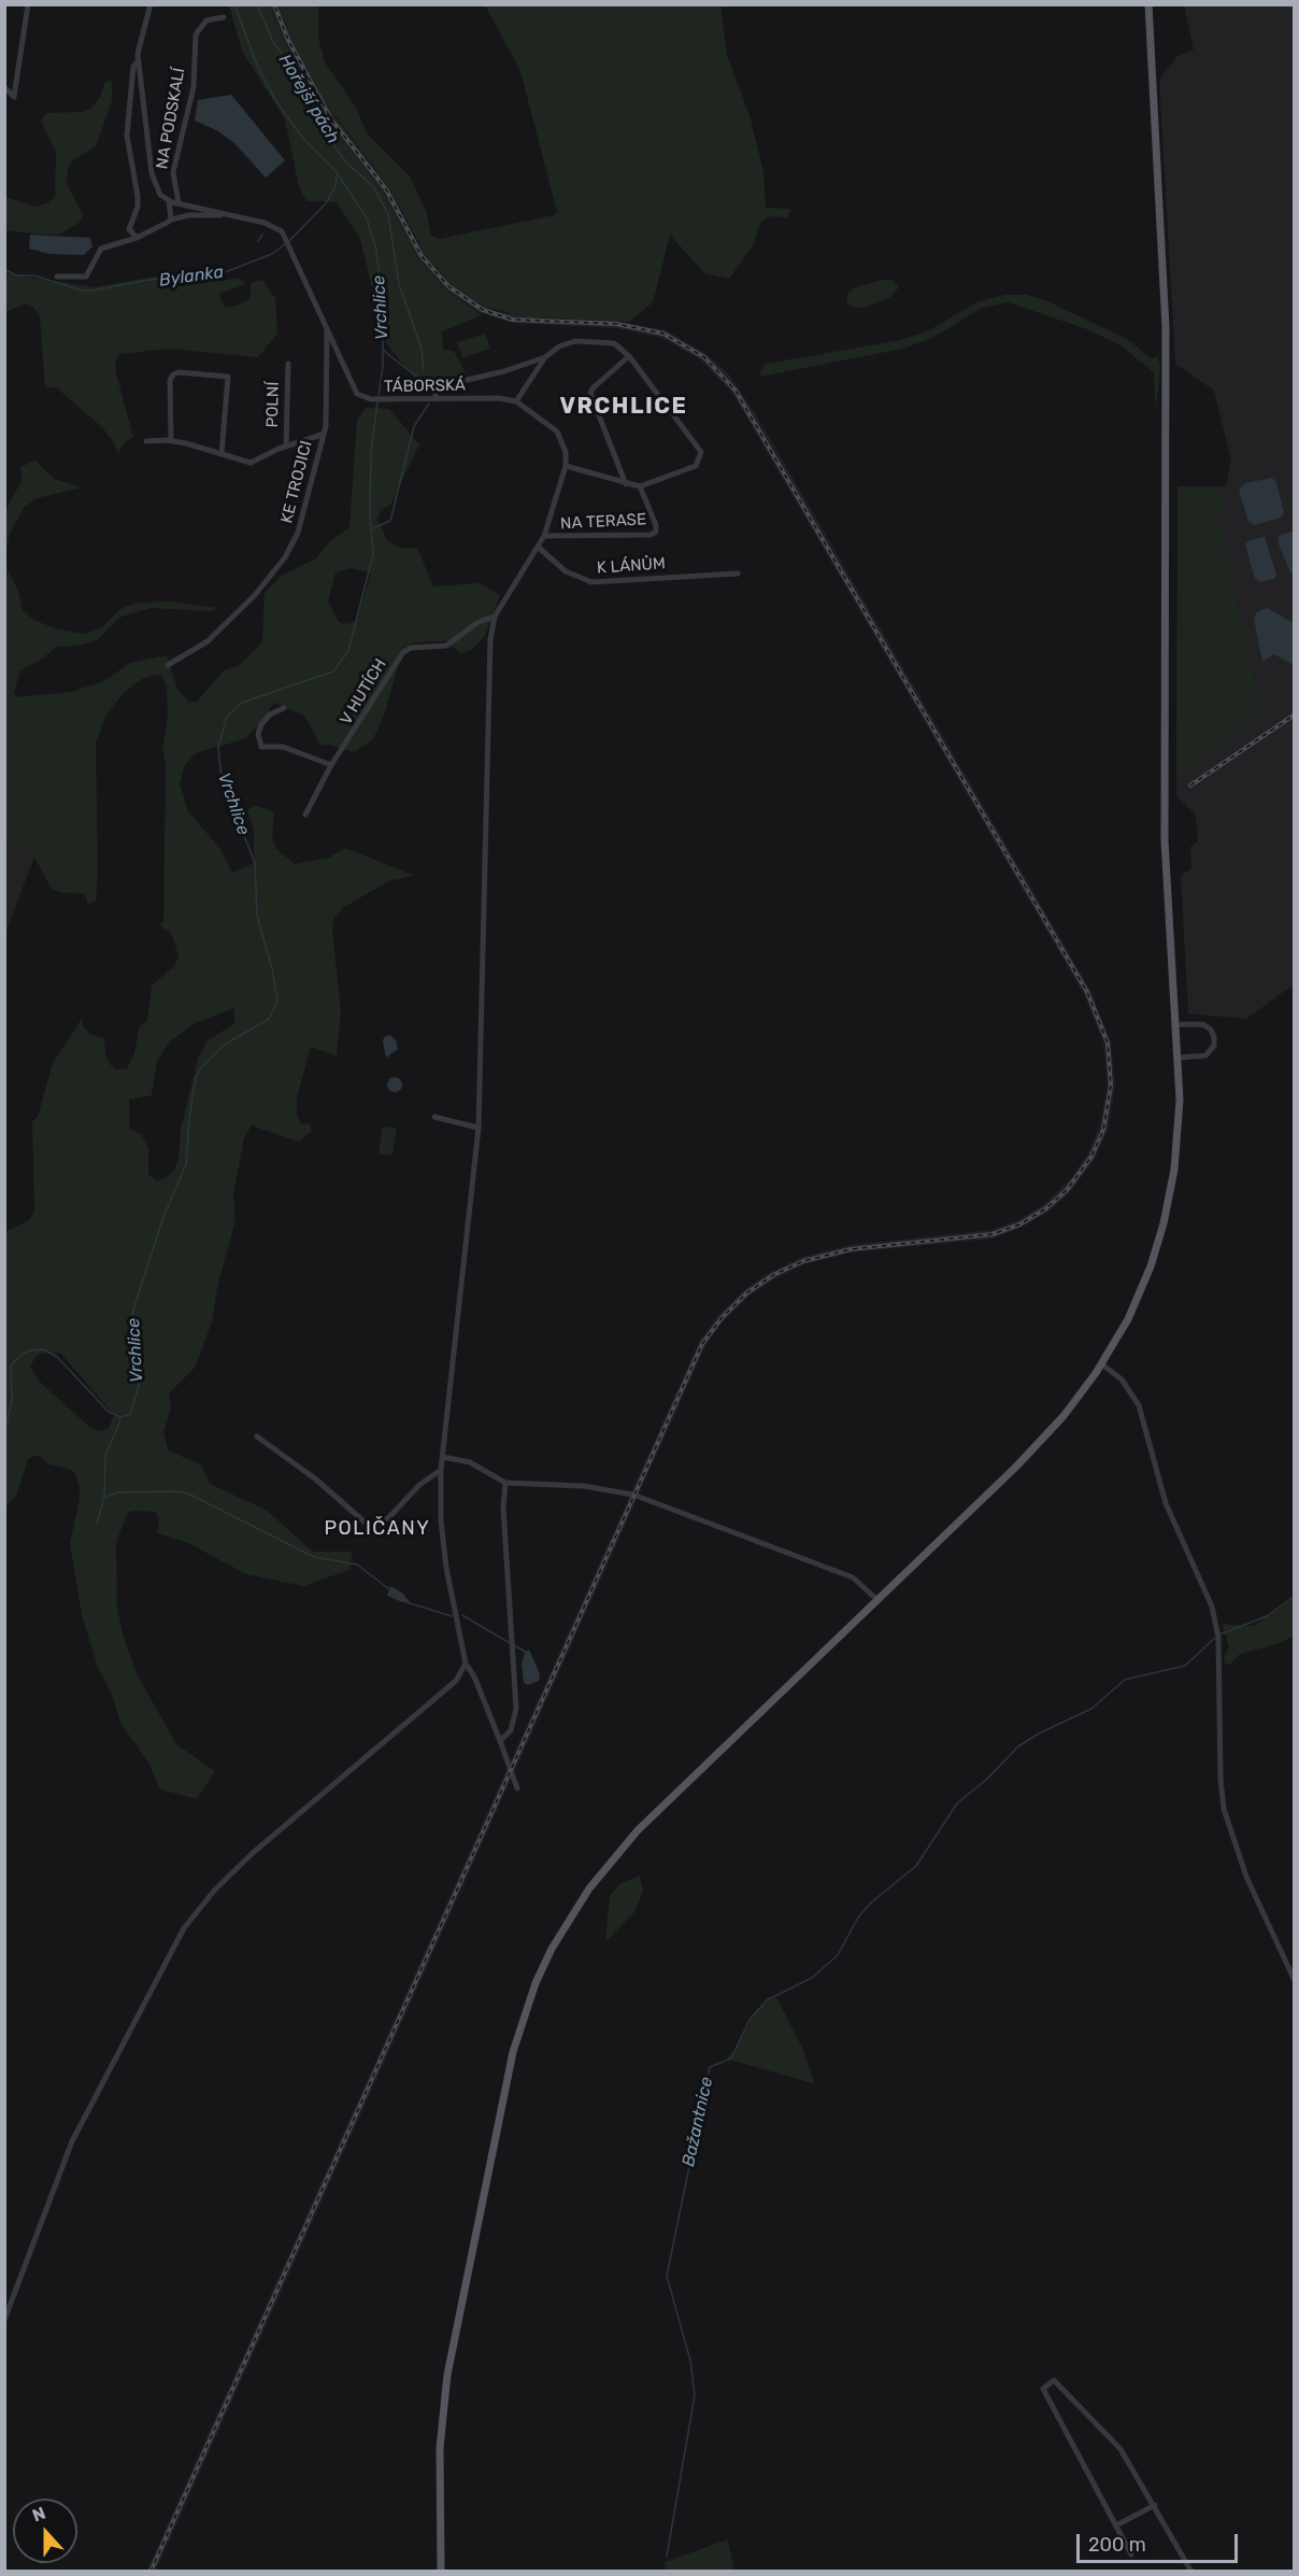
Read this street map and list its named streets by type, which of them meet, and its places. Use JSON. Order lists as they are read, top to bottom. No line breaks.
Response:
{"streets":{"street":["NA PODSKALÍ","TÁBORSKÁ","POLNÍ","KE TROJICI","NA TERASE","K LÁNŮM","V HUTÍCH"]},"crossings":[["NA PODSKALÍ","TÁBORSKÁ"],["TÁBORSKÁ","KE TROJICI"],["TÁBORSKÁ","NA TERASE"],["TÁBORSKÁ","K LÁNŮM"],["TÁBORSKÁ","V HUTÍCH"]],"districts":["VRCHLICE","POLIČANY"],"water":["Hořejší pách","Bylanka","Vrchlice","Bažantnice"],"scale_bar":"200 m","north":"top"}
